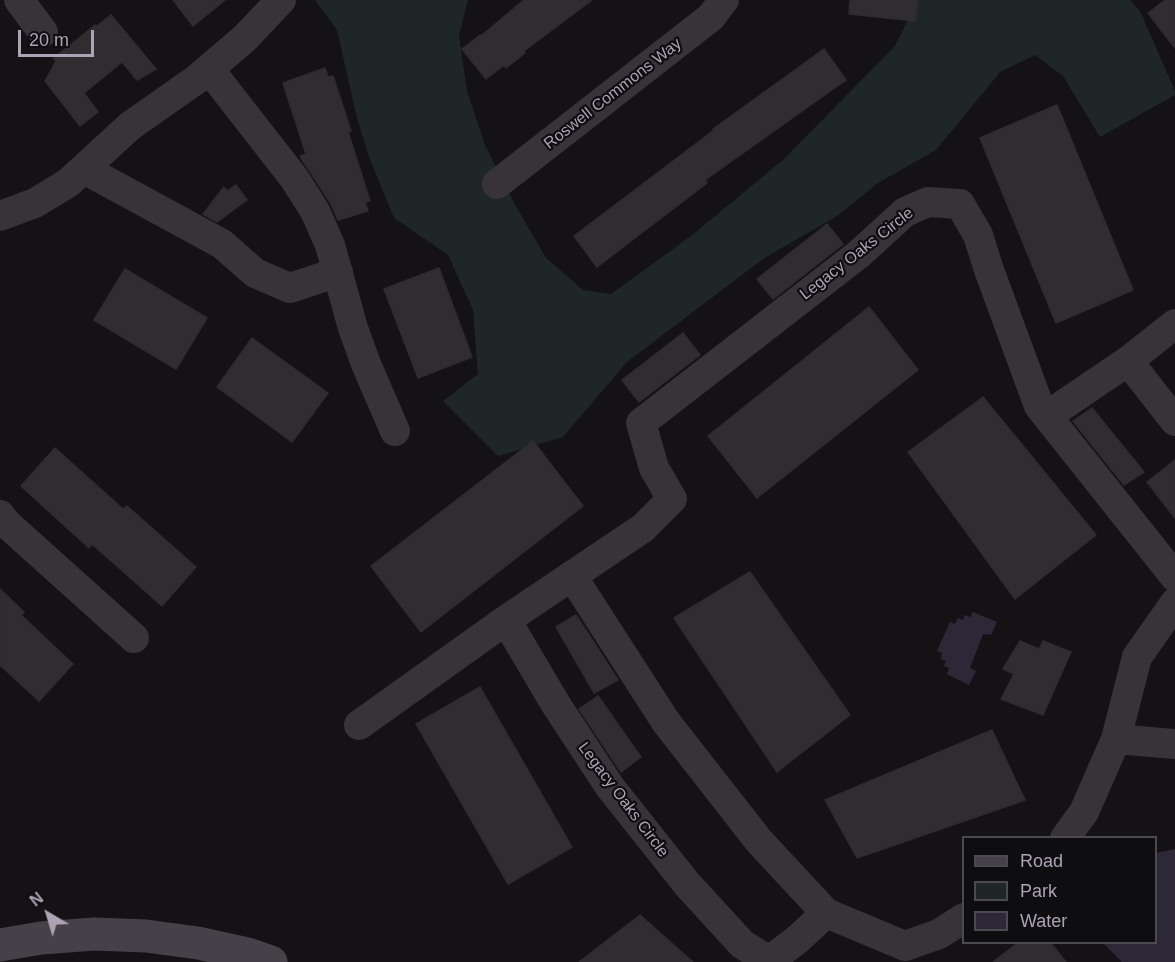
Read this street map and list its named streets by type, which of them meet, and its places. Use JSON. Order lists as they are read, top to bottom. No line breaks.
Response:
{"streets":{"street":["Roswell Commons Way","Legacy Oaks Circle"]},"legend":["Road","Park","Water"],"scale_bar":"20 m","north":"top left"}
